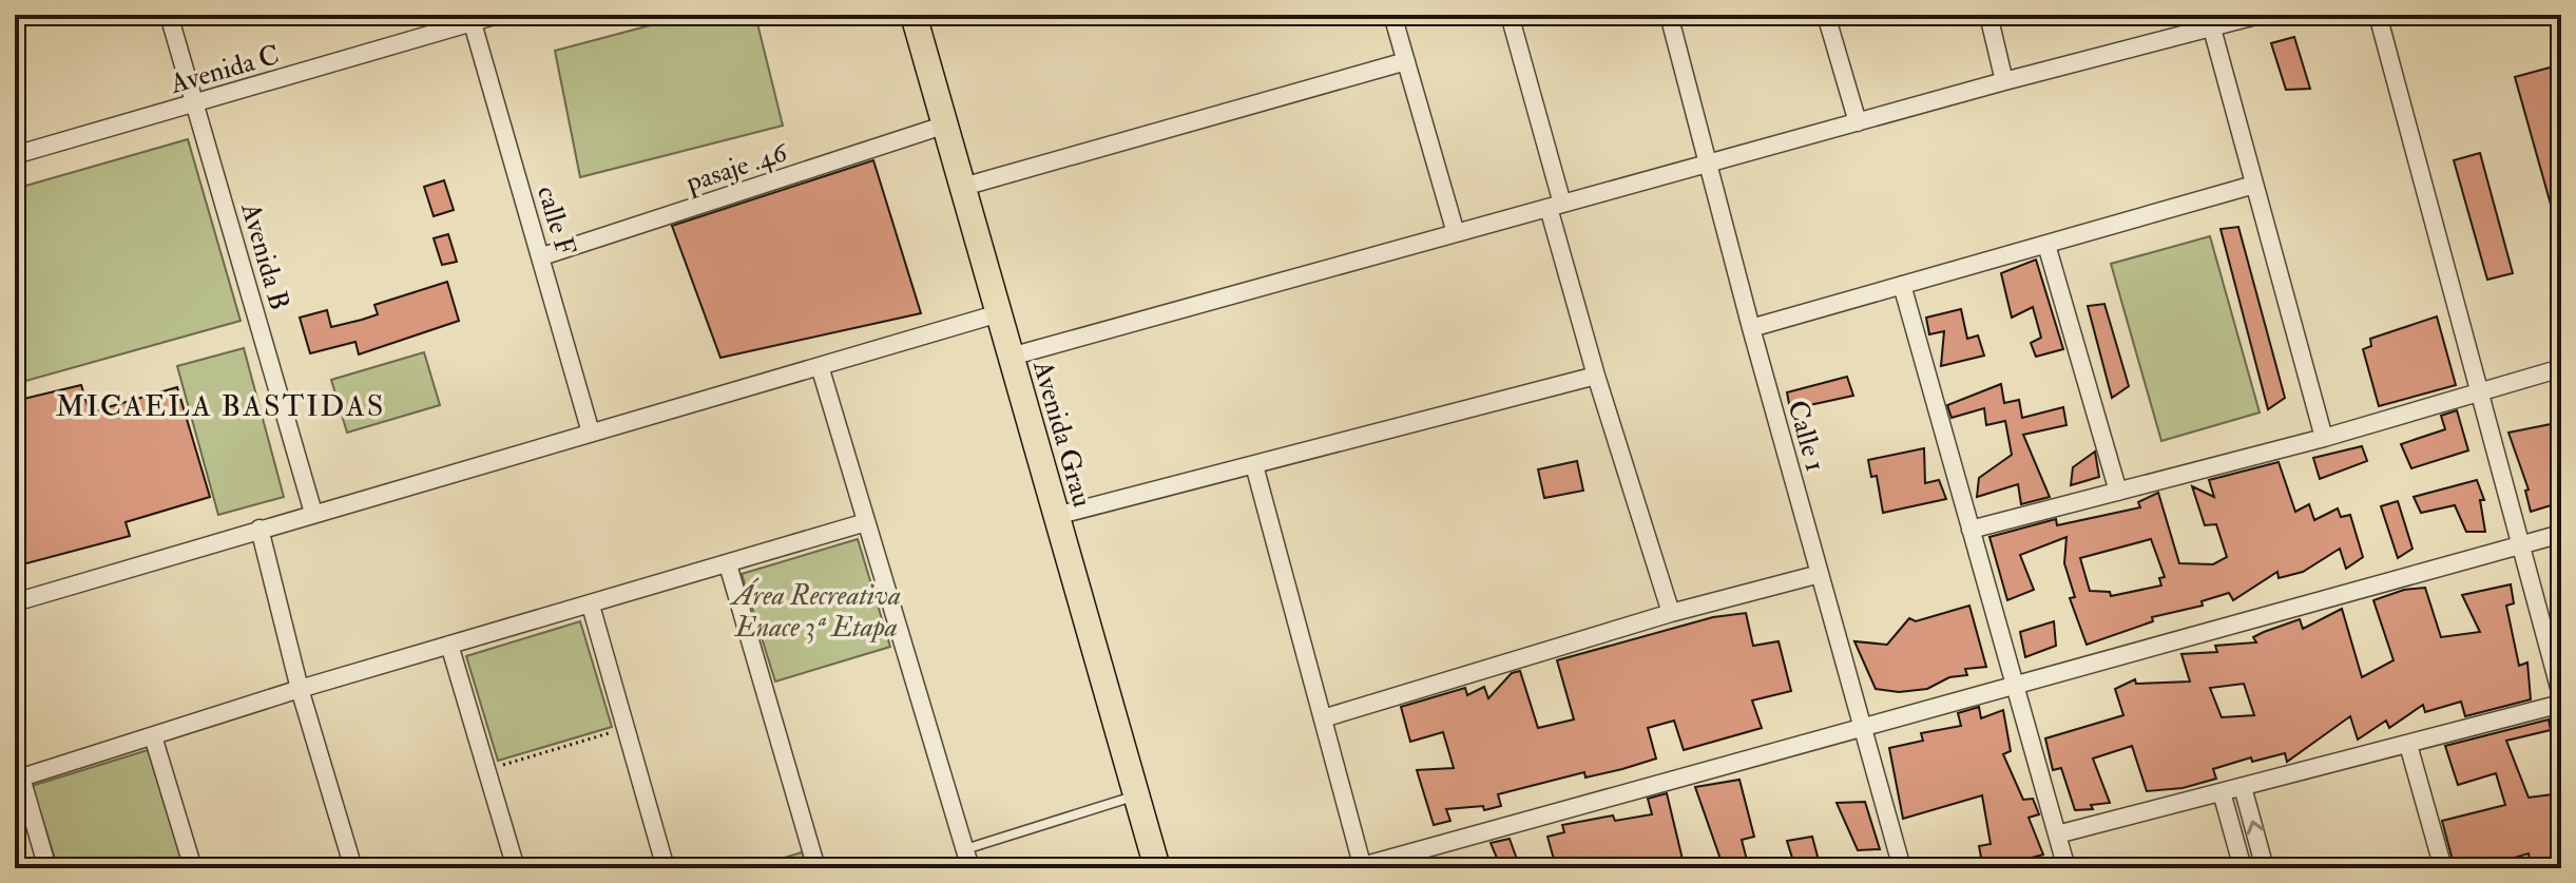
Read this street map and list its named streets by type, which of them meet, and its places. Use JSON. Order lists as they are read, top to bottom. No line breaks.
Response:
{"streets":{"main road":["Avenida Grau"],"street":["Avenida C","pasaje .46","calle F","Avenida B","Calle 1"]},"crossings":[["Avenida C","calle F"],["Avenida C","Avenida B"],["pasaje .46","calle F"],["pasaje .46","Avenida Grau"]],"districts":["MICAELA BASTIDAS"],"parks":["Área Recreativa Enace 3ª Etapa"]}
